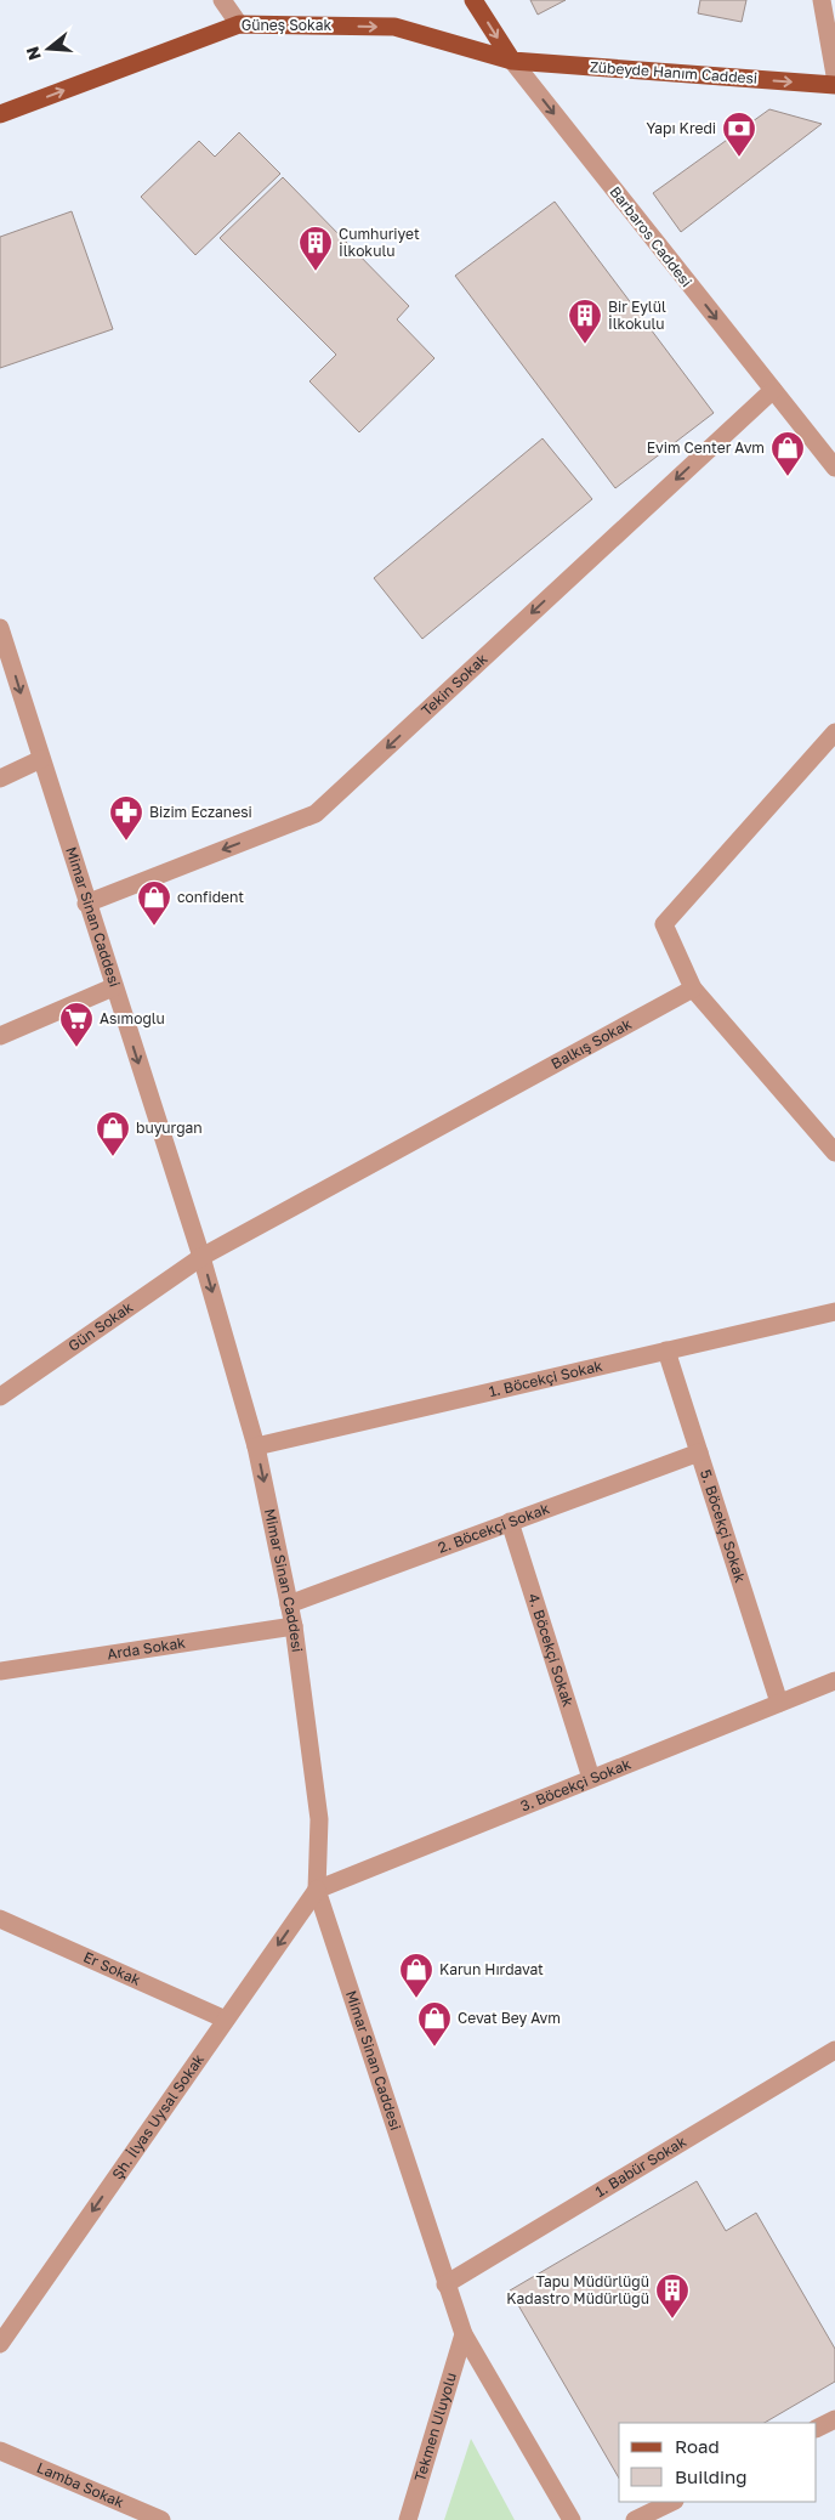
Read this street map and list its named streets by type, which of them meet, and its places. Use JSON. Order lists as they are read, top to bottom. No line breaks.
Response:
{"streets":{"main road":["Güneş Sokak","Zübeyde Hanım Caddesi","Barbaros Caddesi"],"street":["Tekin Sokak","Mimar Sinan Caddesi","Balkış Sokak","Gün Sokak","1. Böcekçi Sokak","5. Böcekçi Sokak","2. Böcekçi Sokak","Arda Sokak","4. Böcekçi Sokak","3. Böcekçi Sokak","Er Sokak","Şh. İlyas Uysal Sokak","1. Babür Sokak","Tekmen Uluyolu","Lamba Sokak"]},"crossings":[["Güneş Sokak","Zübeyde Hanım Caddesi"],["Güneş Sokak","Barbaros Caddesi"],["Zübeyde Hanım Caddesi","Barbaros Caddesi"],["Barbaros Caddesi","Tekin Sokak"],["Tekin Sokak","Mimar Sinan Caddesi"],["Mimar Sinan Caddesi","Balkış Sokak"],["Mimar Sinan Caddesi","Gün Sokak"],["Mimar Sinan Caddesi","1. Böcekçi Sokak"],["Mimar Sinan Caddesi","2. Böcekçi Sokak"],["Mimar Sinan Caddesi","Arda Sokak"],["Mimar Sinan Caddesi","3. Böcekçi Sokak"],["Mimar Sinan Caddesi","Şh. İlyas Uysal Sokak"],["Mimar Sinan Caddesi","1. Babür Sokak"],["Mimar Sinan Caddesi","Tekmen Uluyolu"],["Balkış Sokak","Gün Sokak"],["1. Böcekçi Sokak","5. Böcekçi Sokak"],["5. Böcekçi Sokak","2. Böcekçi Sokak"],["5. Böcekçi Sokak","3. Böcekçi Sokak"],["2. Böcekçi Sokak","4. Böcekçi Sokak"],["4. Böcekçi Sokak","3. Böcekçi Sokak"],["3. Böcekçi Sokak","Şh. İlyas Uysal Sokak"],["Er Sokak","Şh. İlyas Uysal Sokak"]],"one_way":["Güneş Sokak","Zübeyde Hanım Caddesi","Barbaros Caddesi","Tekin Sokak","Mimar Sinan Caddesi","Şh. İlyas Uysal Sokak"],"places":{"bank":["Yapı Kredi"],"building":["Cumhuriyet İlkokulu","Bir Eylül İlkokulu","Tapu Müdürlüğü Kadastro Müdürlüğü"],"shop":["Evim Center Avm","confident","buyurgan","Karun Hırdavat","Cevat Bey Avm"],"pharmacy":["Bizim Eczanesi"],"supermarket":["Asımoğlu"]},"legend":["Road","Building"],"north":"left"}
